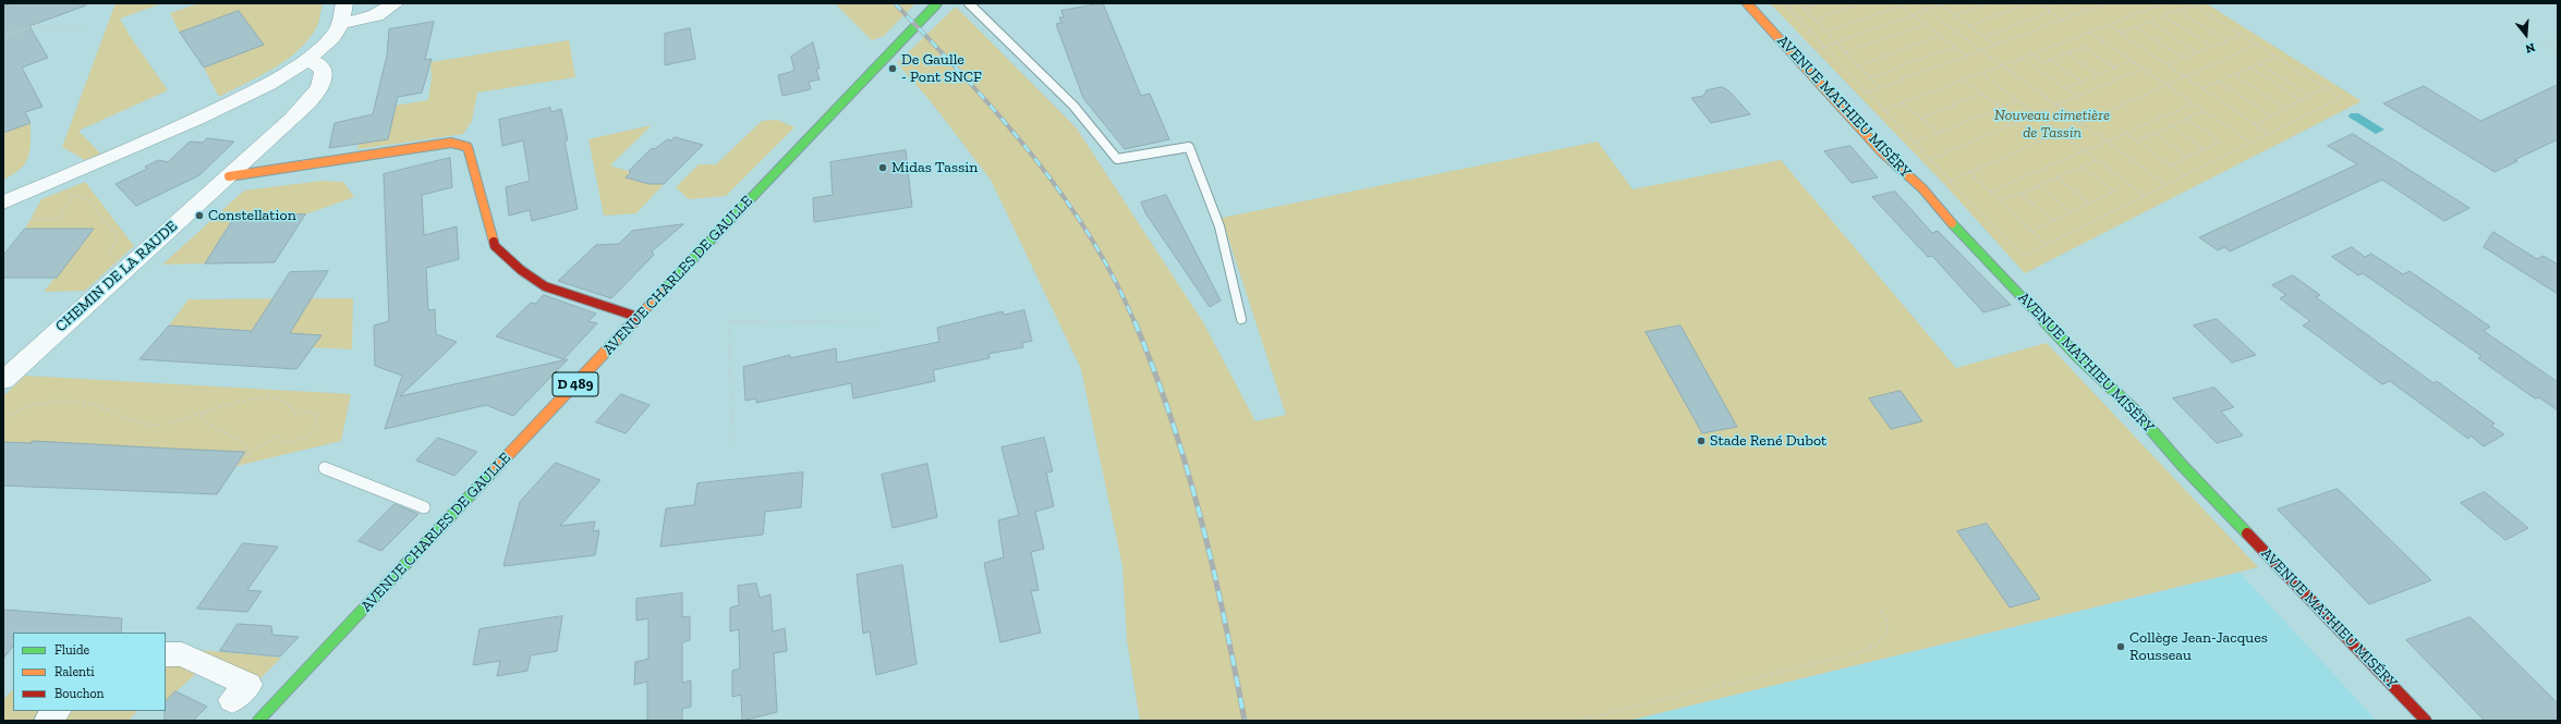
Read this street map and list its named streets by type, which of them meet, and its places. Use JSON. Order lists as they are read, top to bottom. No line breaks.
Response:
{"streets":{"street":["AVENUE MATHIEU MISÉRY","AVENUE CHARLES DE GAULLE","CHEMIN DE LA RAUDE","D 489"]},"parks":["Nouveau cimetière de Tassin"],"places":["De Gaulle - Pont SNCF","Midas Tassin","Constellation","Stade René Dubot","Collège Jean-Jacques Rousseau"],"legend":["Fluide","Ralenti","Bouchon"],"north":"bottom"}
